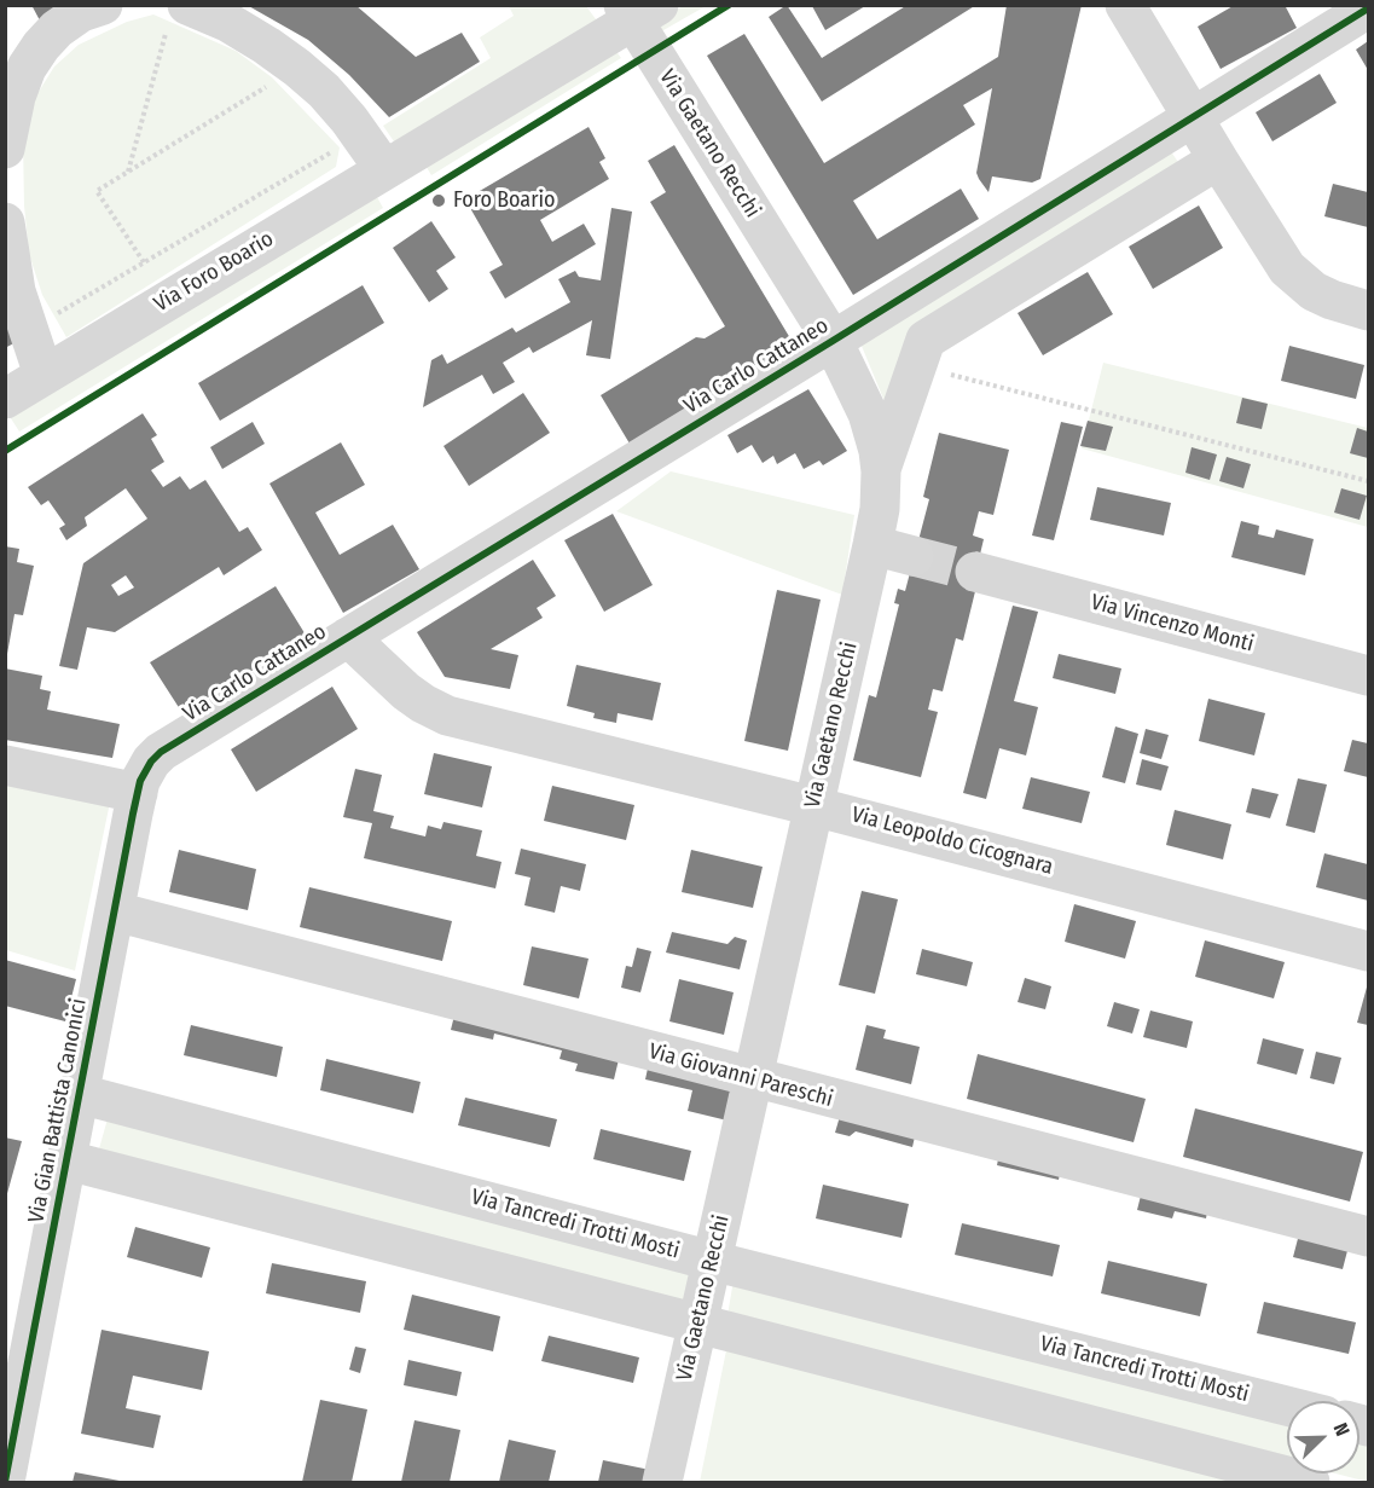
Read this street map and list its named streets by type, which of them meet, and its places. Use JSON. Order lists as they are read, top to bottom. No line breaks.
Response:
{"streets":{"street":["Via Gaetano Recchi","Via Foro Boario","Via Carlo Cattaneo","Via Vincenzo Monti","Via Leopoldo Cicognara","Via Giovanni Pareschi","Via Gian Battista Canonici","Via Tancredi Trotti Mosti"]},"crossings":[["Via Gaetano Recchi","Via Foro Boario"],["Via Gaetano Recchi","Via Carlo Cattaneo"],["Via Gaetano Recchi","Via Leopoldo Cicognara"],["Via Gaetano Recchi","Via Giovanni Pareschi"],["Via Gaetano Recchi","Via Tancredi Trotti Mosti"],["Via Carlo Cattaneo","Via Leopoldo Cicognara"],["Via Carlo Cattaneo","Via Gian Battista Canonici"],["Via Giovanni Pareschi","Via Gian Battista Canonici"],["Via Gian Battista Canonici","Via Tancredi Trotti Mosti"]],"places":["Foro Boario"],"north":"top right"}
